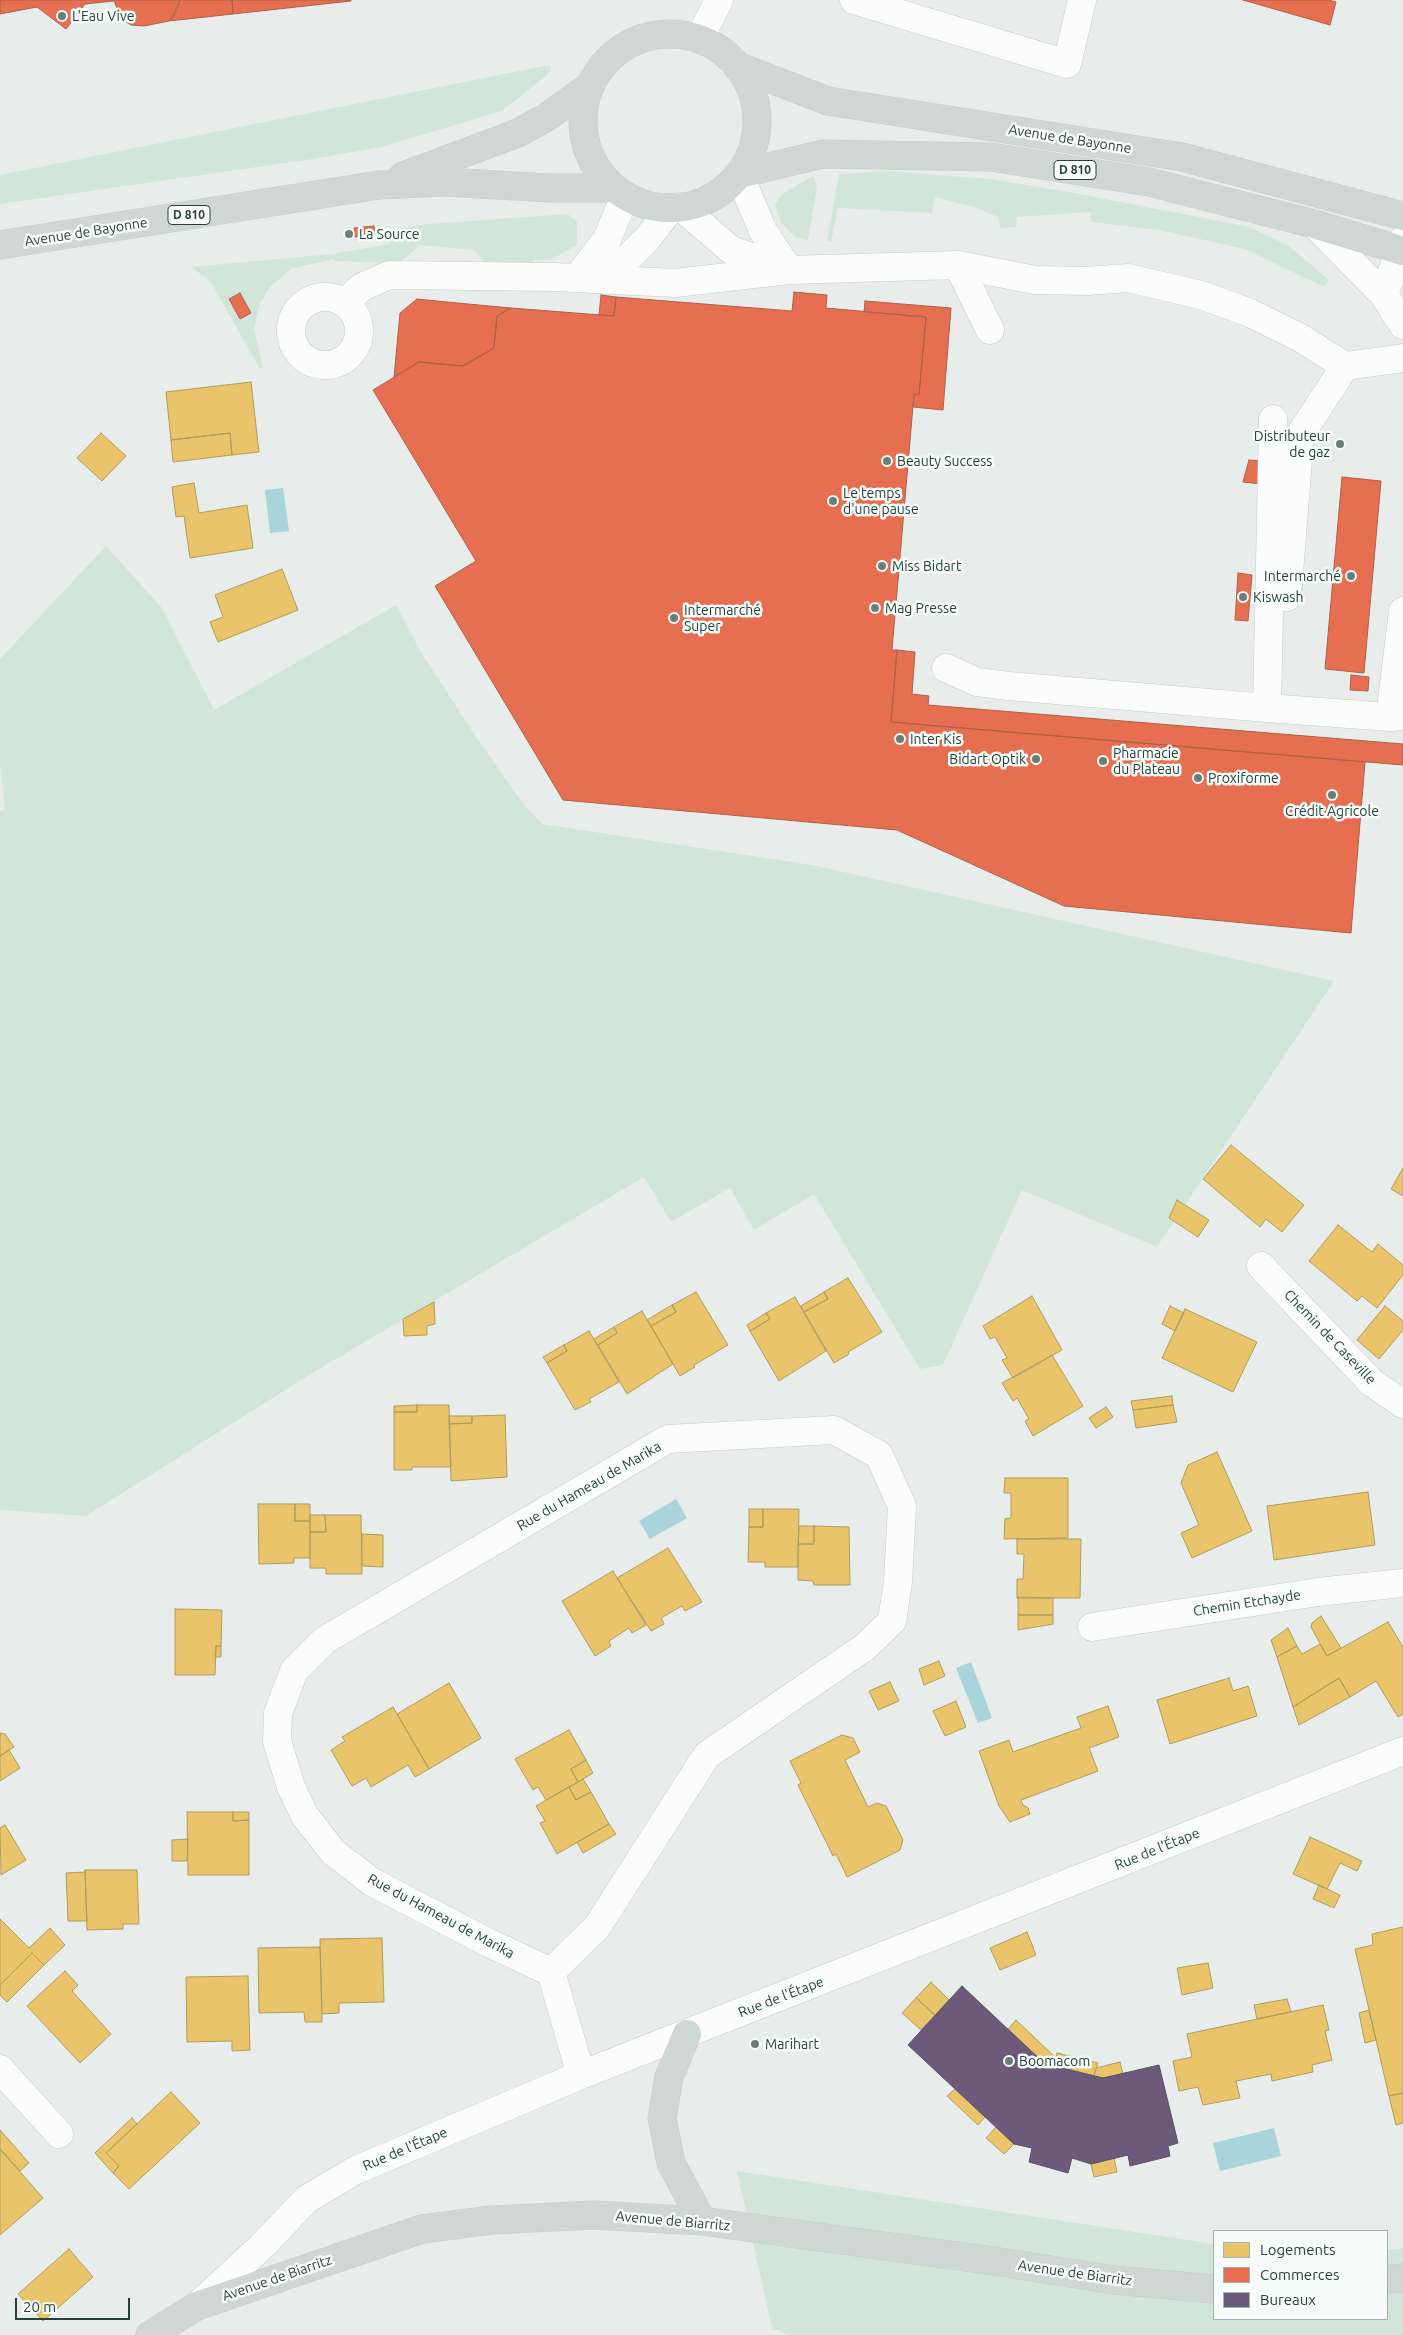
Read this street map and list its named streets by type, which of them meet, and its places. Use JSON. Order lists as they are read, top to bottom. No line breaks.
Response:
{"streets":{"main road":["Avenue de Bayonne","D 810","Avenue de Biarritz"],"street":["Chemin de Caseville","Rue du Hameau de Marika","Chemin Etchayde","Rue de l'Étape"]},"crossings":[["Avenue de Bayonne","D 810"],["Rue de l'Étape","Avenue de Biarritz"]],"places":["L'Eau Vive","La Source","Distributeur de gaz","Beauty Success","Le temps d'une pause","Miss Bidart","Intermarché","Kiswash","Mag Presse","Intermarché Super","Inter Kis","Bidart Optik","Pharmacie du Plateau","Proxiforme","Crédit Agricole","Marihart","Boomacom"],"legend":["Logements","Commerces","Bureaux"],"scale_bar":"20 m"}
